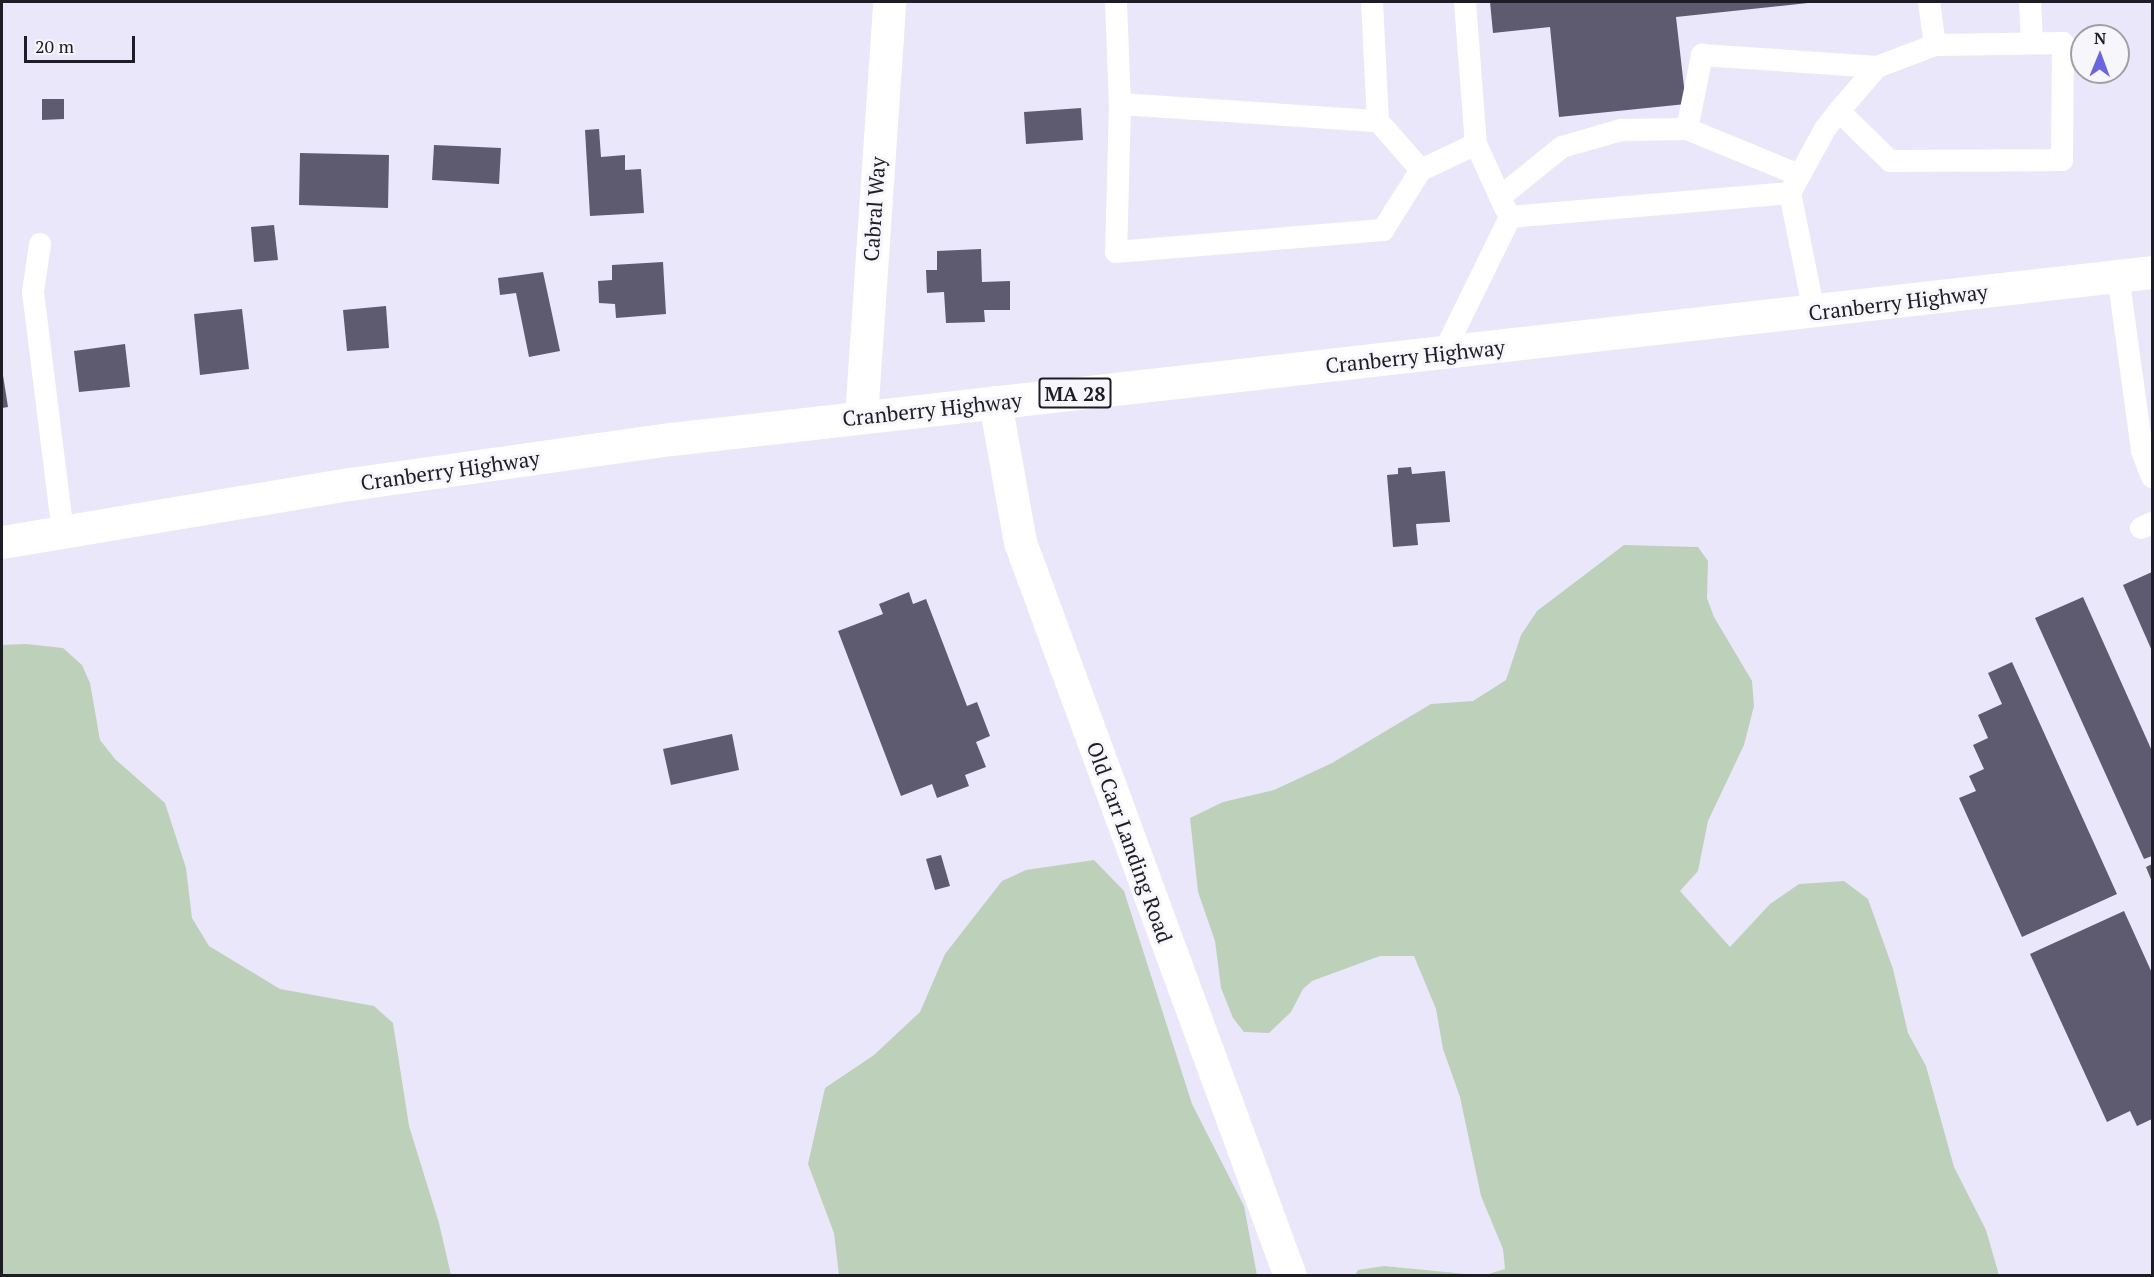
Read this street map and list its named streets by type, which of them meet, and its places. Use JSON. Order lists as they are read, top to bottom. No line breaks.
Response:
{"streets":{"main road":["Cabral Way","Cranberry Highway","MA 28","Old Carr Landing Road"]},"crossings":[["Cabral Way","Cranberry Highway"],["Cranberry Highway","Old Carr Landing Road"]],"scale_bar":"20 m","north":"top"}
